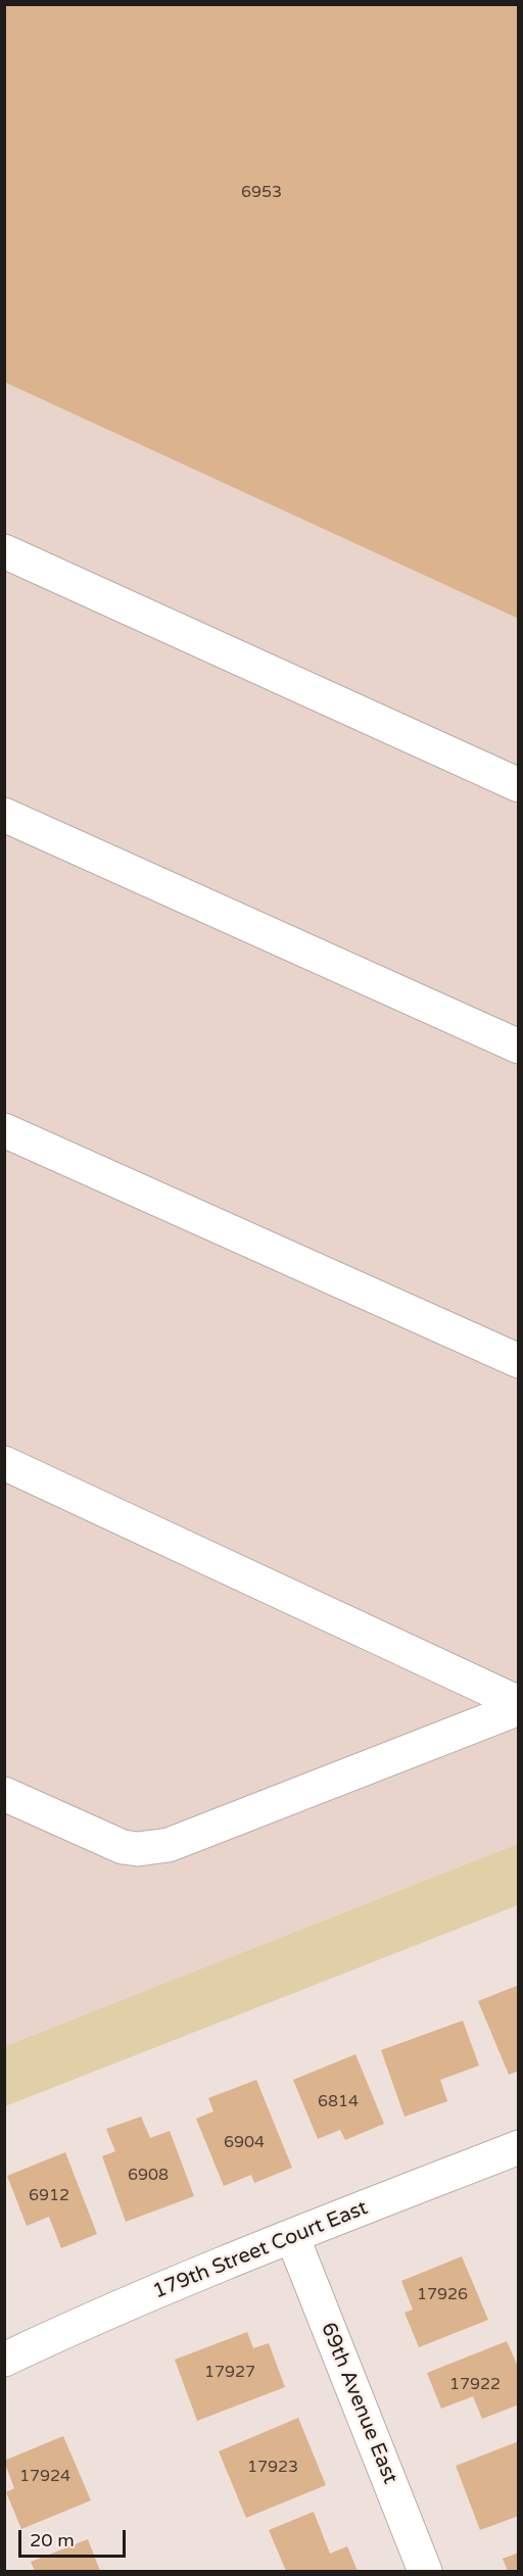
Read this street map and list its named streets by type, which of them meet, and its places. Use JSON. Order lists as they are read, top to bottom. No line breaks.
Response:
{"streets":{"street":["179th Street Court East","69th Avenue East"]},"crossings":[["179th Street Court East","69th Avenue East"]],"house_numbers":["6953","6814","6904","6908","6912","17926","17927","17922","17923","17924"],"scale_bar":"20 m"}
